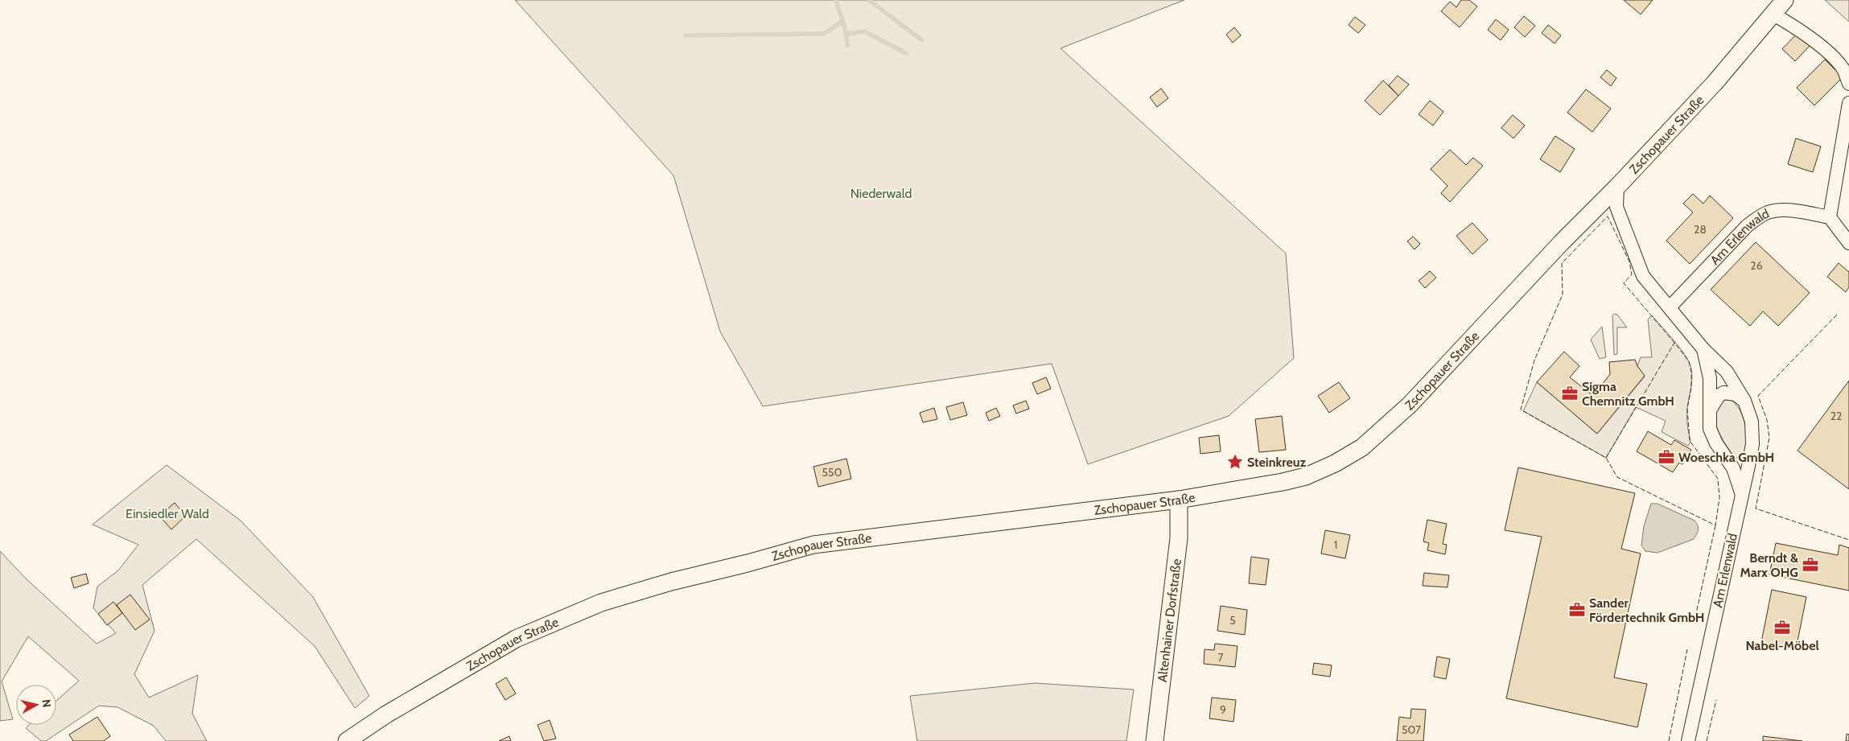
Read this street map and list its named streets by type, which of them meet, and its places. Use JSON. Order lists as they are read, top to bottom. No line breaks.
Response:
{"streets":{"street":["Zschopauer Straße","Am Erlenwald","Altenhainer Dorfstraße"]},"crossings":[["Zschopauer Straße","Am Erlenwald"],["Zschopauer Straße","Altenhainer Dorfstraße"]],"parks":["Niederwald","Einsiedler Wald"],"places":{"office":["Sigma Chemnitz GmbH","Woeschka GmbH","Berndt & Marx OHG","Sander Fördertechnik GmbH","Nabel-Möbel"],"place":["Steinkreuz"]},"house_numbers":["28","26","22","550","1","5","7","9","507"],"north":"right"}
